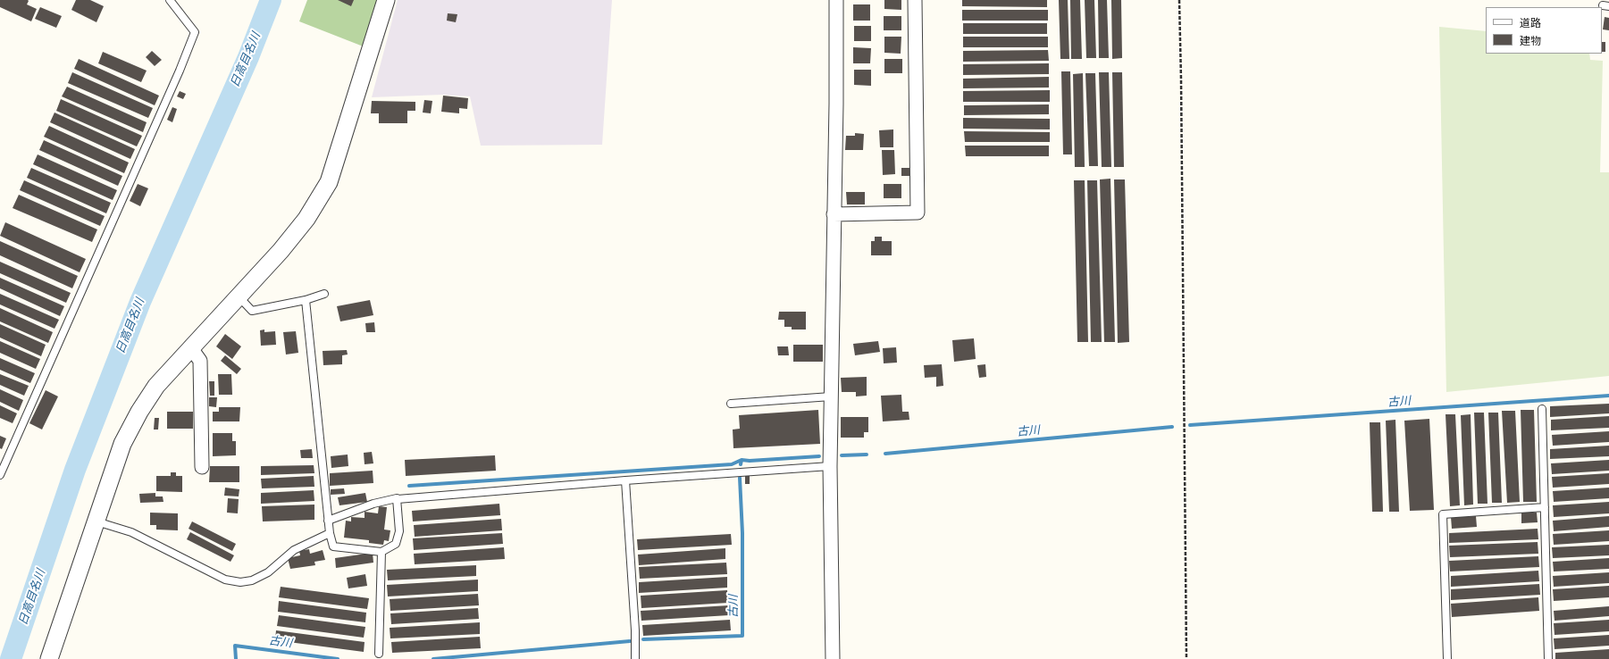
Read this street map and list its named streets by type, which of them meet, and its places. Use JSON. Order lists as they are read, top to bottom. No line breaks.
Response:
{"water":["日高目名川","古川"],"legend":["道路","建物"]}
